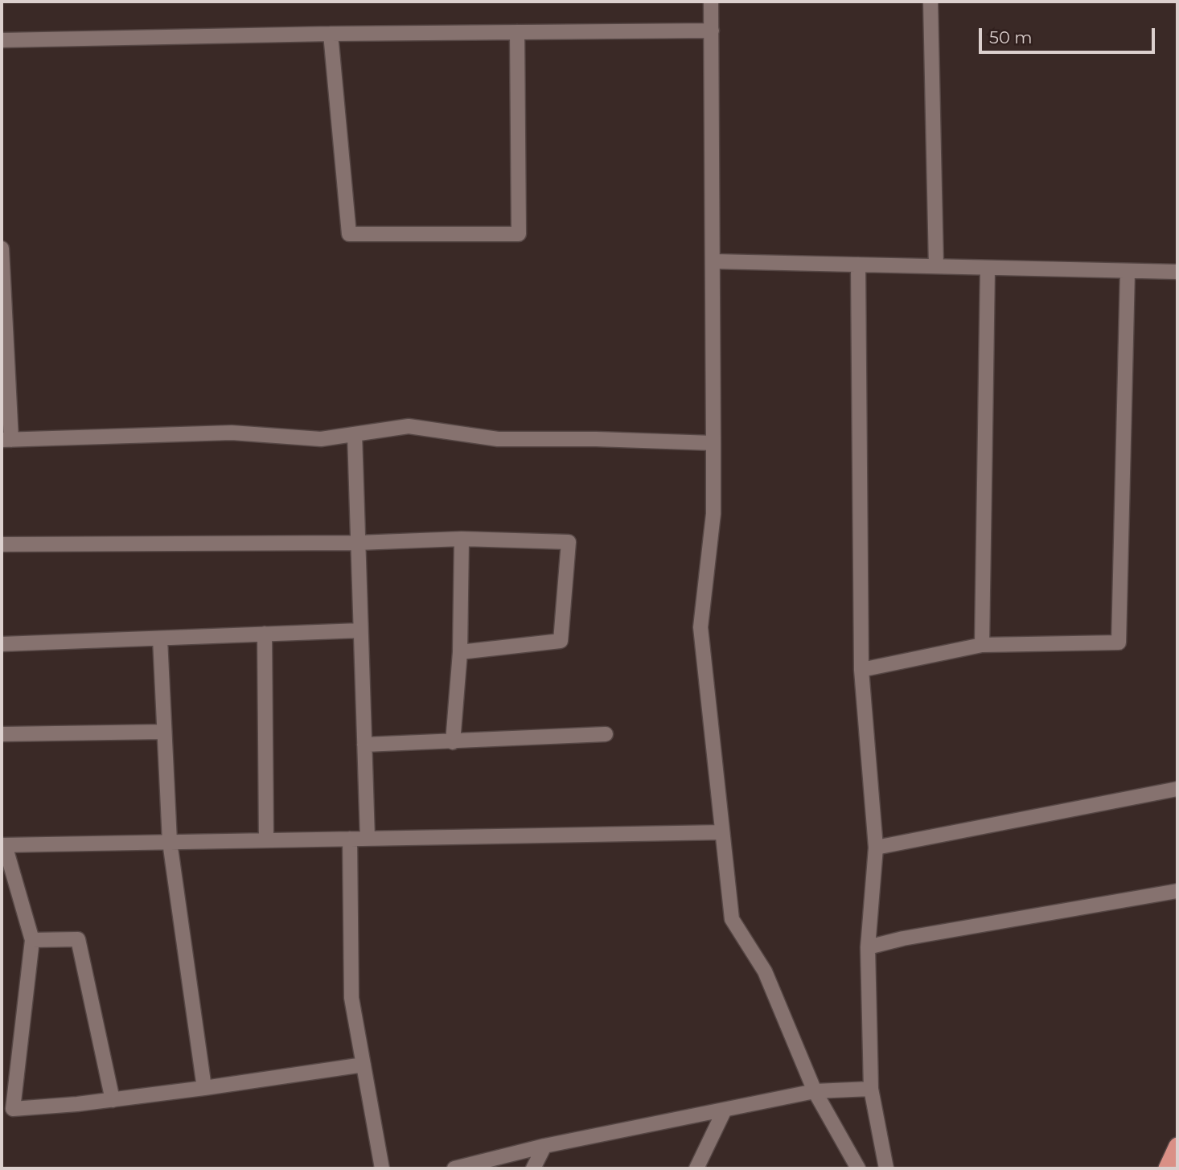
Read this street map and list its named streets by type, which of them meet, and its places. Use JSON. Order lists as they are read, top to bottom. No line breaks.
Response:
{"scale_bar":"50 m"}
